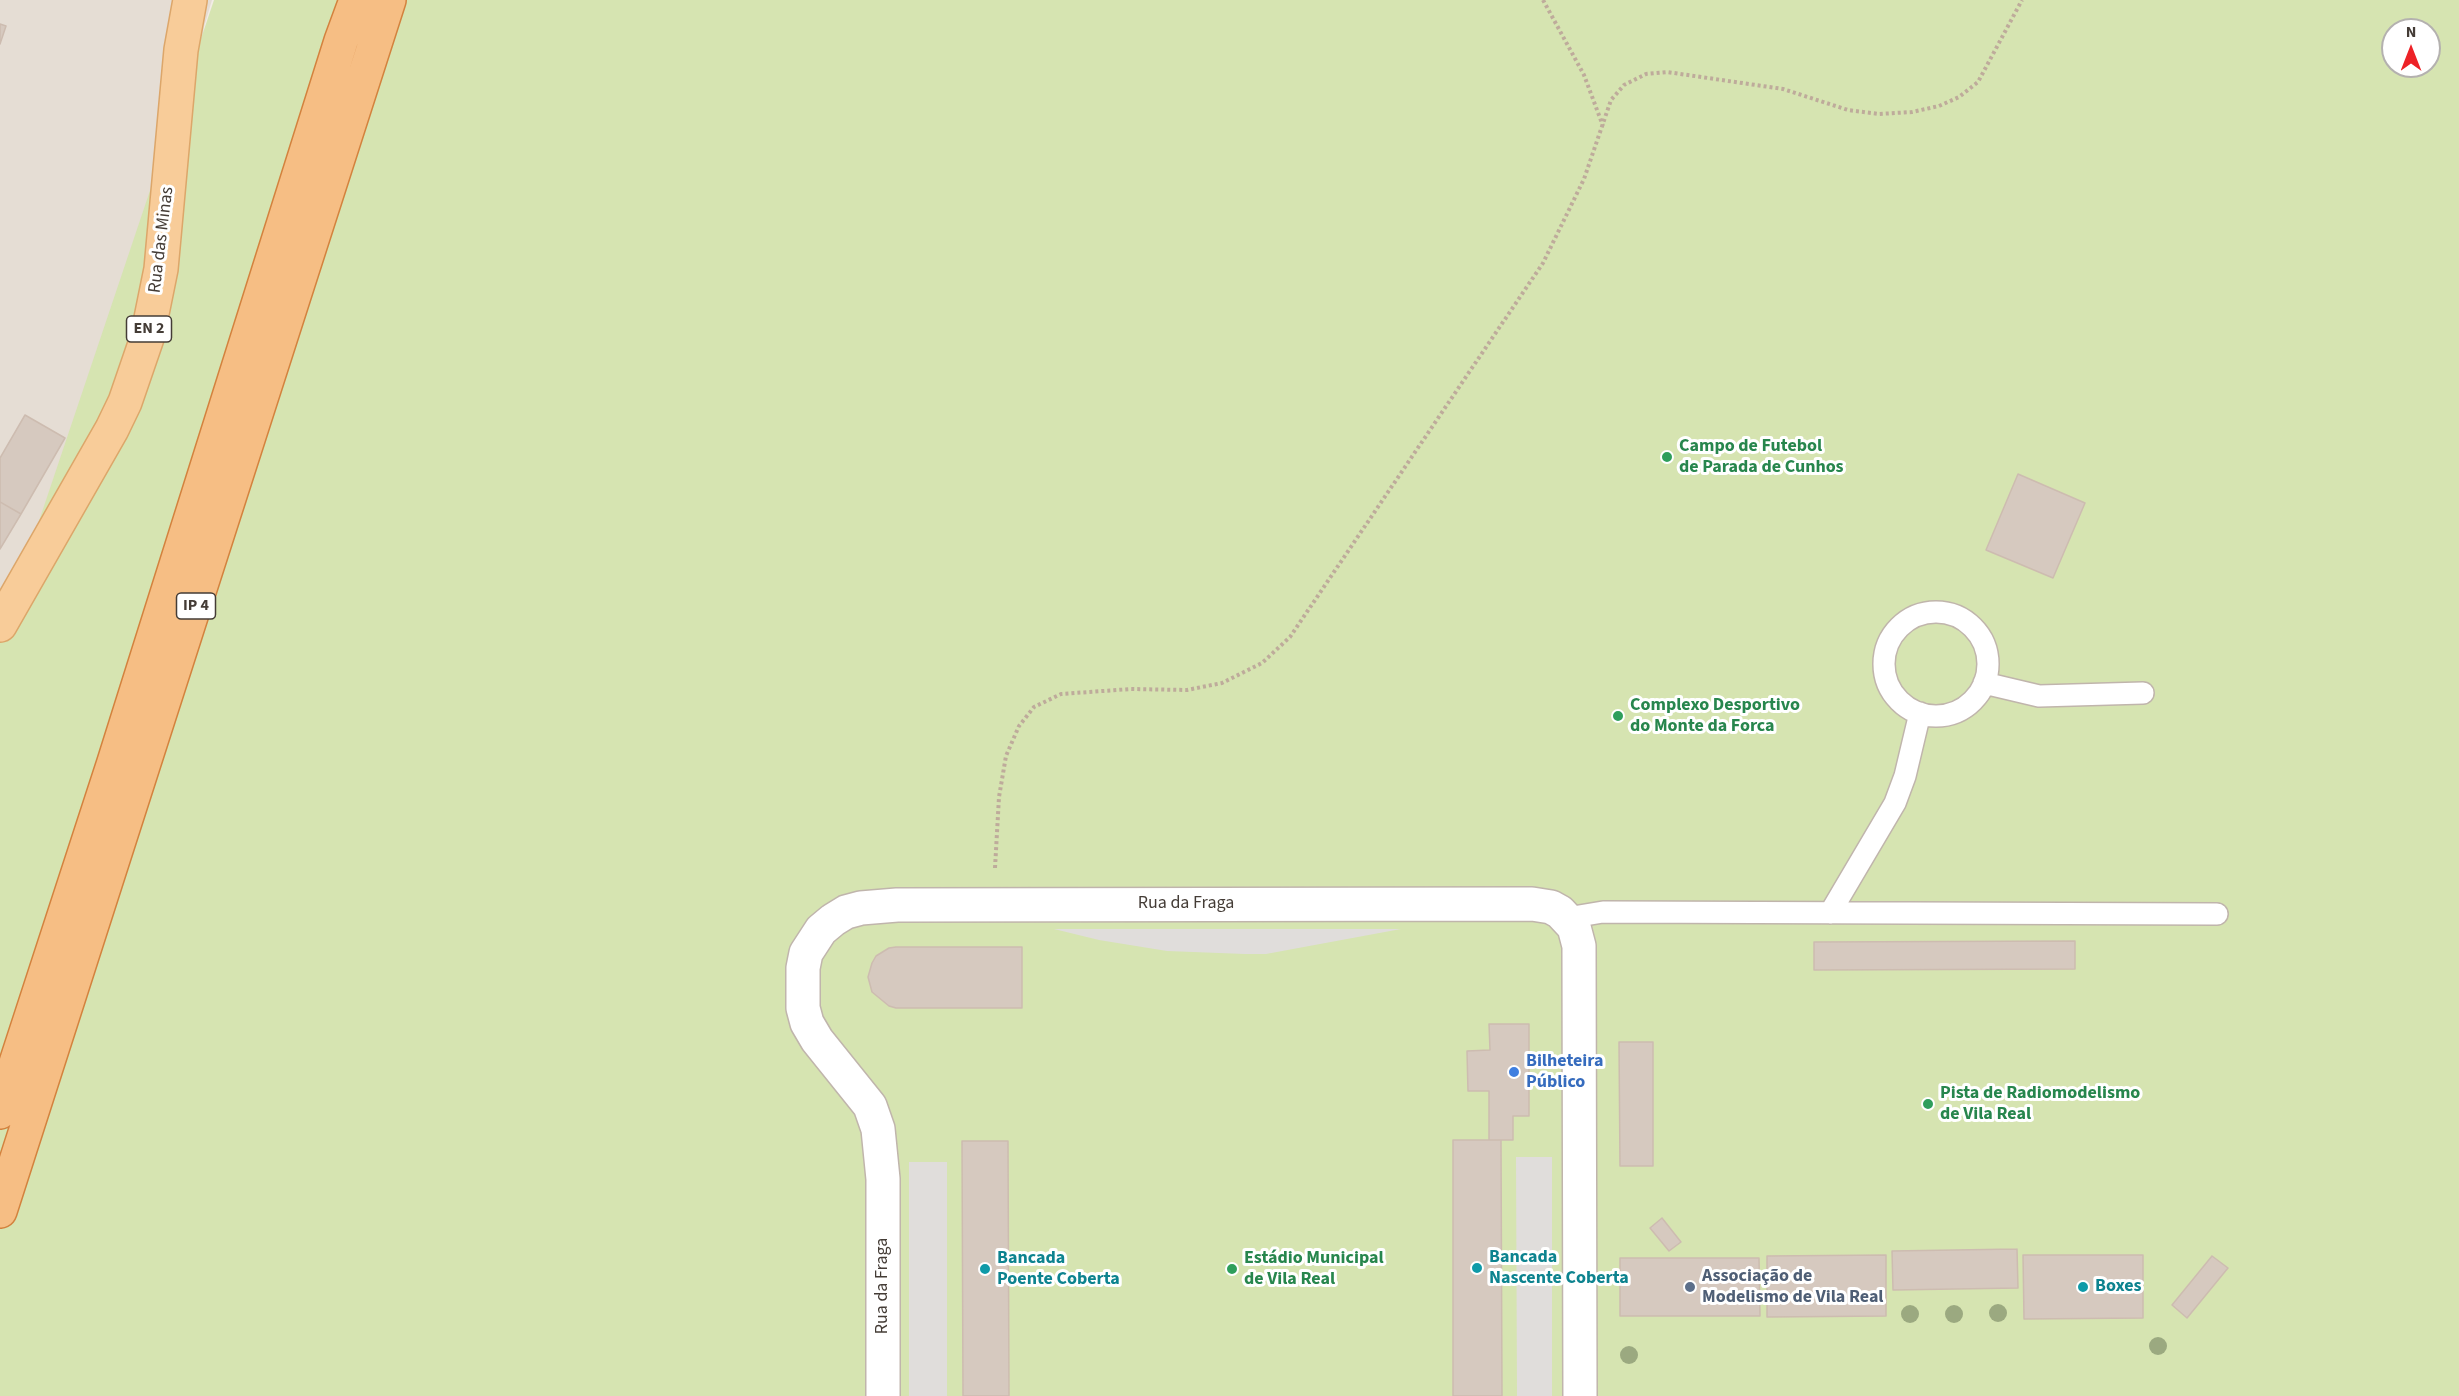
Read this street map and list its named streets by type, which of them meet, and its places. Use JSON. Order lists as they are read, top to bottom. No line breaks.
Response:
{"streets":{"highway":["IP 4"],"main road":["Rua das Minas","EN 2"],"street":["Rua da Fraga"]},"places":["Campo de Futebol de Parada de Cunhos","Complexo Desportivo do Monte da Forca","Bilheteira Público","Pista de Radiomodelismo de Vila Real","Bancada Nascente Coberta","Bancada Poente Coberta","Estádio Municipal de Vila Real","Associação de Modelismo de Vila Real","Boxes"],"north":"top"}
